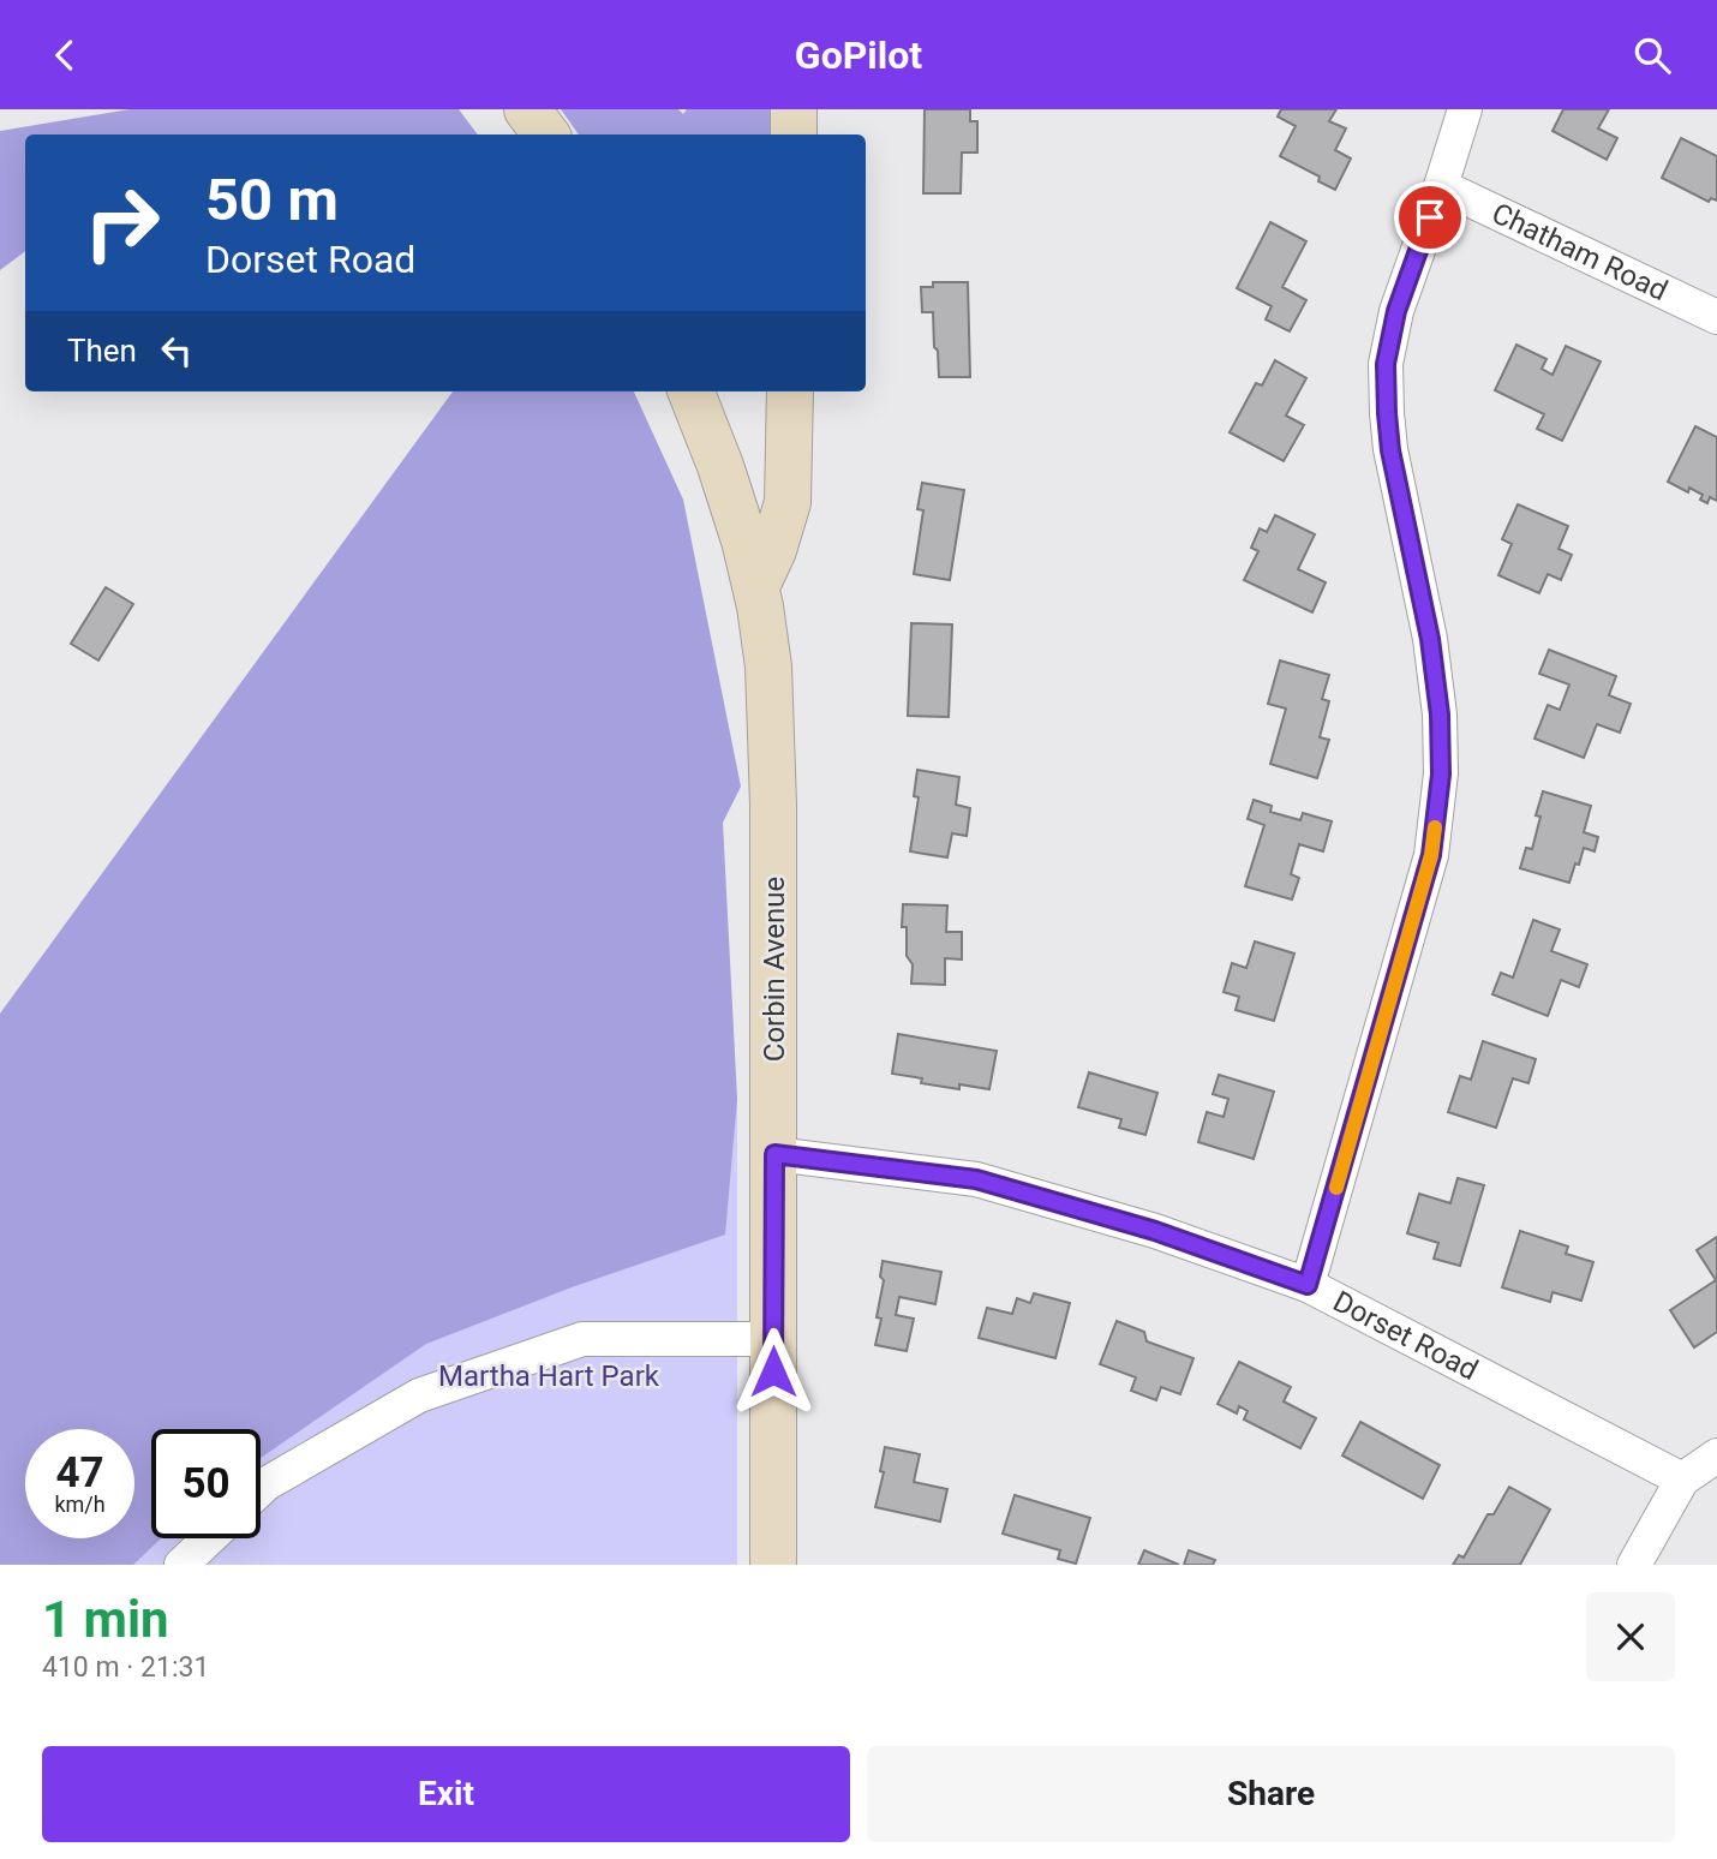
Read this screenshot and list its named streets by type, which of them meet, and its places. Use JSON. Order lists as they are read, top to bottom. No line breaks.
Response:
{"streets":{"main road":["Corbin Avenue"],"street":["Chatham Road","Dorset Road"]},"crossings":[["Corbin Avenue","Dorset Road"]],"parks":["Martha Hart Park"],"page":{"header":"GoPilot","turn":["50 m","Dorset Road"],"then":"Then","speed":"47 km/h","limit":"50","heading":["1 min","410 m · 21:31"],"buttons":["Exit","Share"]}}
